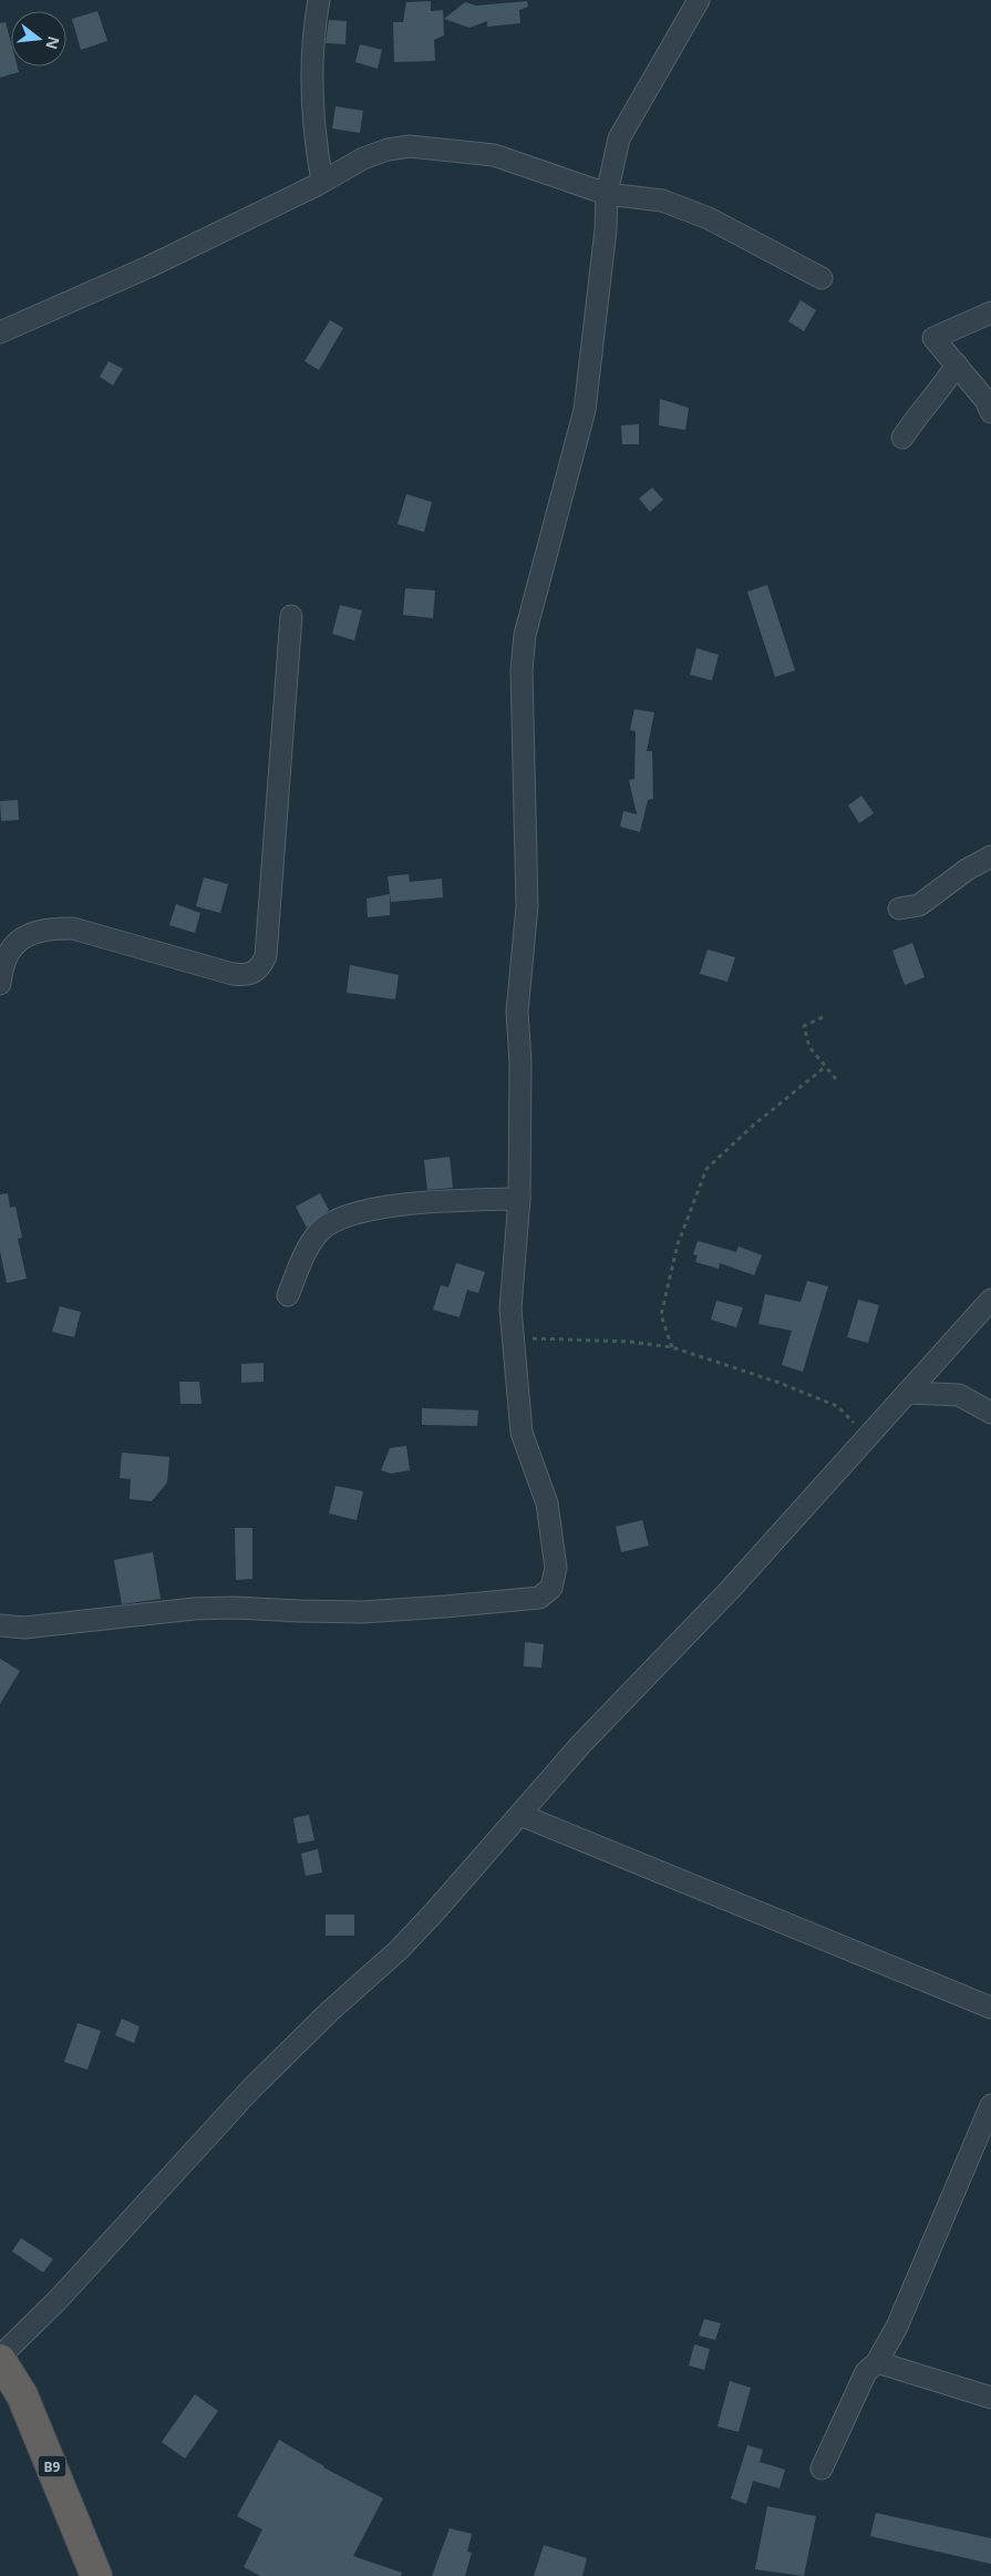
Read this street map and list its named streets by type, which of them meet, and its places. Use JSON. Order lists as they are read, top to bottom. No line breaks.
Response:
{"streets":{"highway":["B9"]},"north":"right"}
